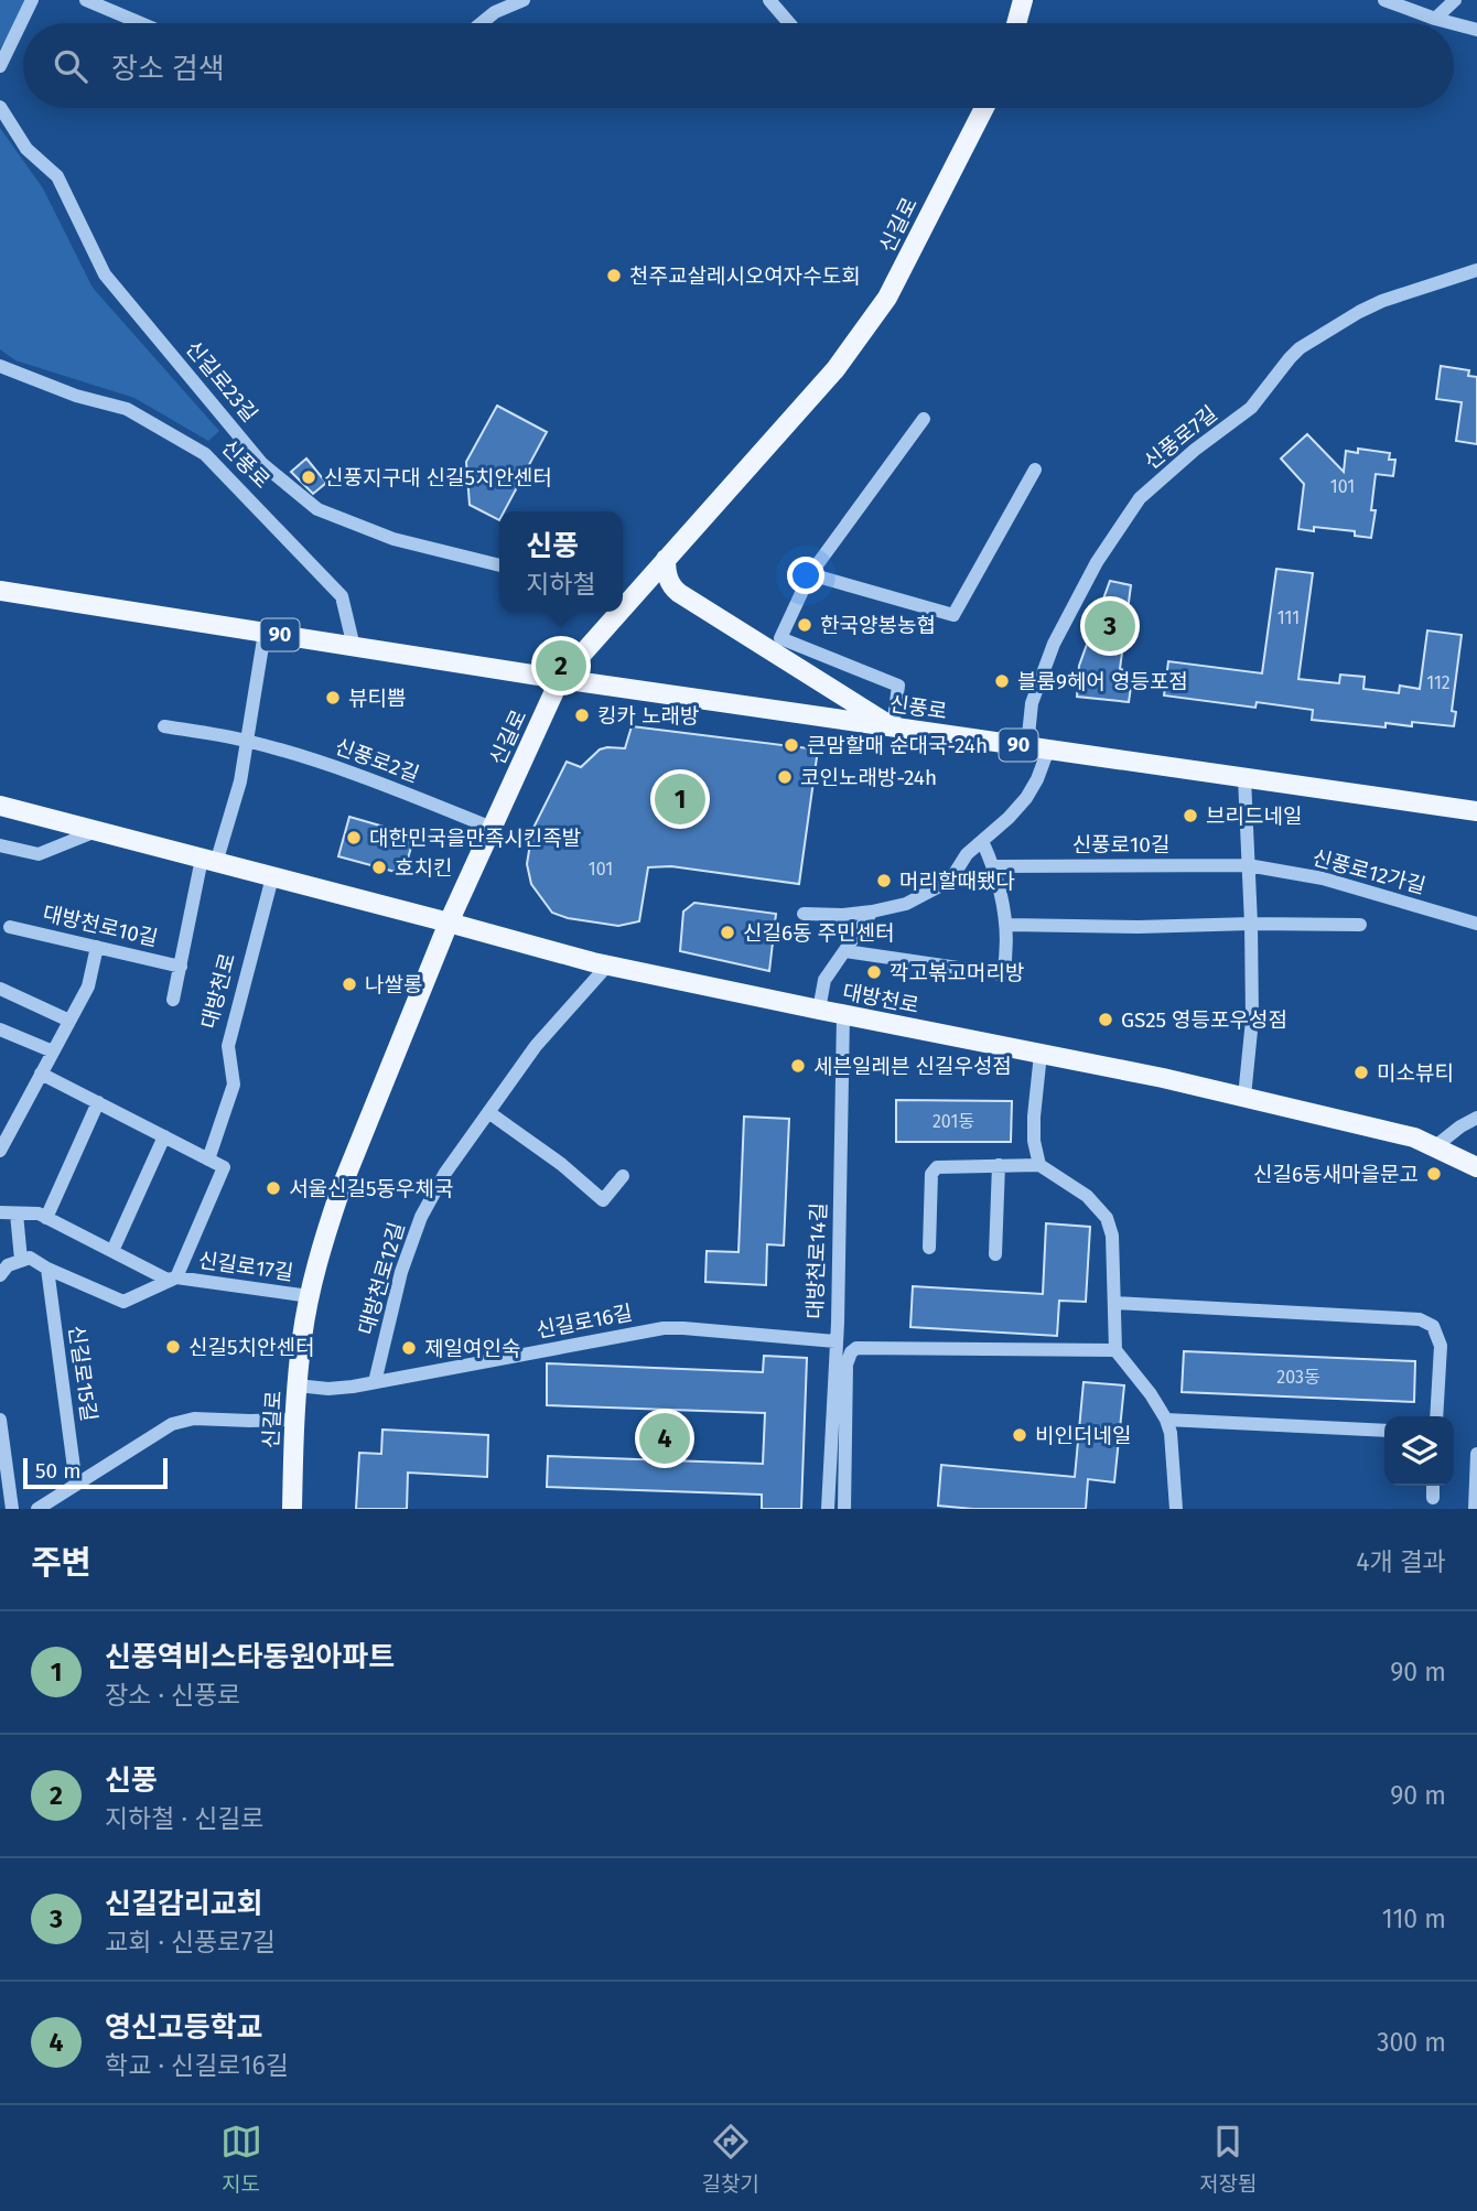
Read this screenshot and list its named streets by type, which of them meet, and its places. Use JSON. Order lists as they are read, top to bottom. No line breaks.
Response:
{"streets":{"main road":["신길로","신풍로","90","대방천로"],"street":["신길로23길","신풍로7길","신풍로2길","신풍로10길","신풍로12가길","대방천로10길","대방천로14길","신길로17길","대방천로12길","신길로16길","신길로15길"]},"crossings":[["신길로","신풍로"],["신길로","신풍로2길"],["신길로","대방천로"],["신길로","신길로17길"],["신길로","신길로16길"],["신풍로7길","신풍로"],["신풍로10길","신풍로12가길"],["신풍로10길","대방천로"],["대방천로10길","대방천로"],["대방천로","대방천로14길"],["대방천로","신길로17길"],["대방천로","대방천로12길"],["대방천로14길","신길로16길"],["신길로17길","신길로15길"],["대방천로12길","신길로16길"]],"places":["천주교살레시오여자수도회","신풍지구대 신길5치안센터","한국양봉농협","블룸9헤어 영등포점","뷰티쁨","킹카 노래방","큰맘할매 순대국-24h","코인노래방-24h","브리드네일","대한민국을만족시킨족발","호치킨","머리할때됐다","신길6동 주민센터","깍고볶고머리방","나쌀롱","GS25 영등포우성점","세븐일레븐 신길우성점","미소뷰티","신길6동새마을문고","서울신길5동우체국","신길5치안센터","제일여인숙","비인더네일"],"house_numbers":["101","111","112","101","201동","203동"],"scale_bar":"50 m","page":{"search":"장소 검색","popup":["신풍","지하철"],"pins":["3","2","1","4"],"scale":"50 m","heading":["주변","4개 결과"],"list":[{"mark":"1","name":"신풍역비스타동원아파트","note":"장소 · 신풍로","value":"90 m"},{"mark":"2","name":"신풍","note":"지하철 · 신길로","value":"90 m"},{"mark":"3","name":"신길감리교회","note":"교회 · 신풍로7길","value":"110 m"},{"mark":"4","name":"영신고등학교","note":"학교 · 신길로16길","value":"300 m"}],"nav":["지도","길찾기","저장됨"]}}
